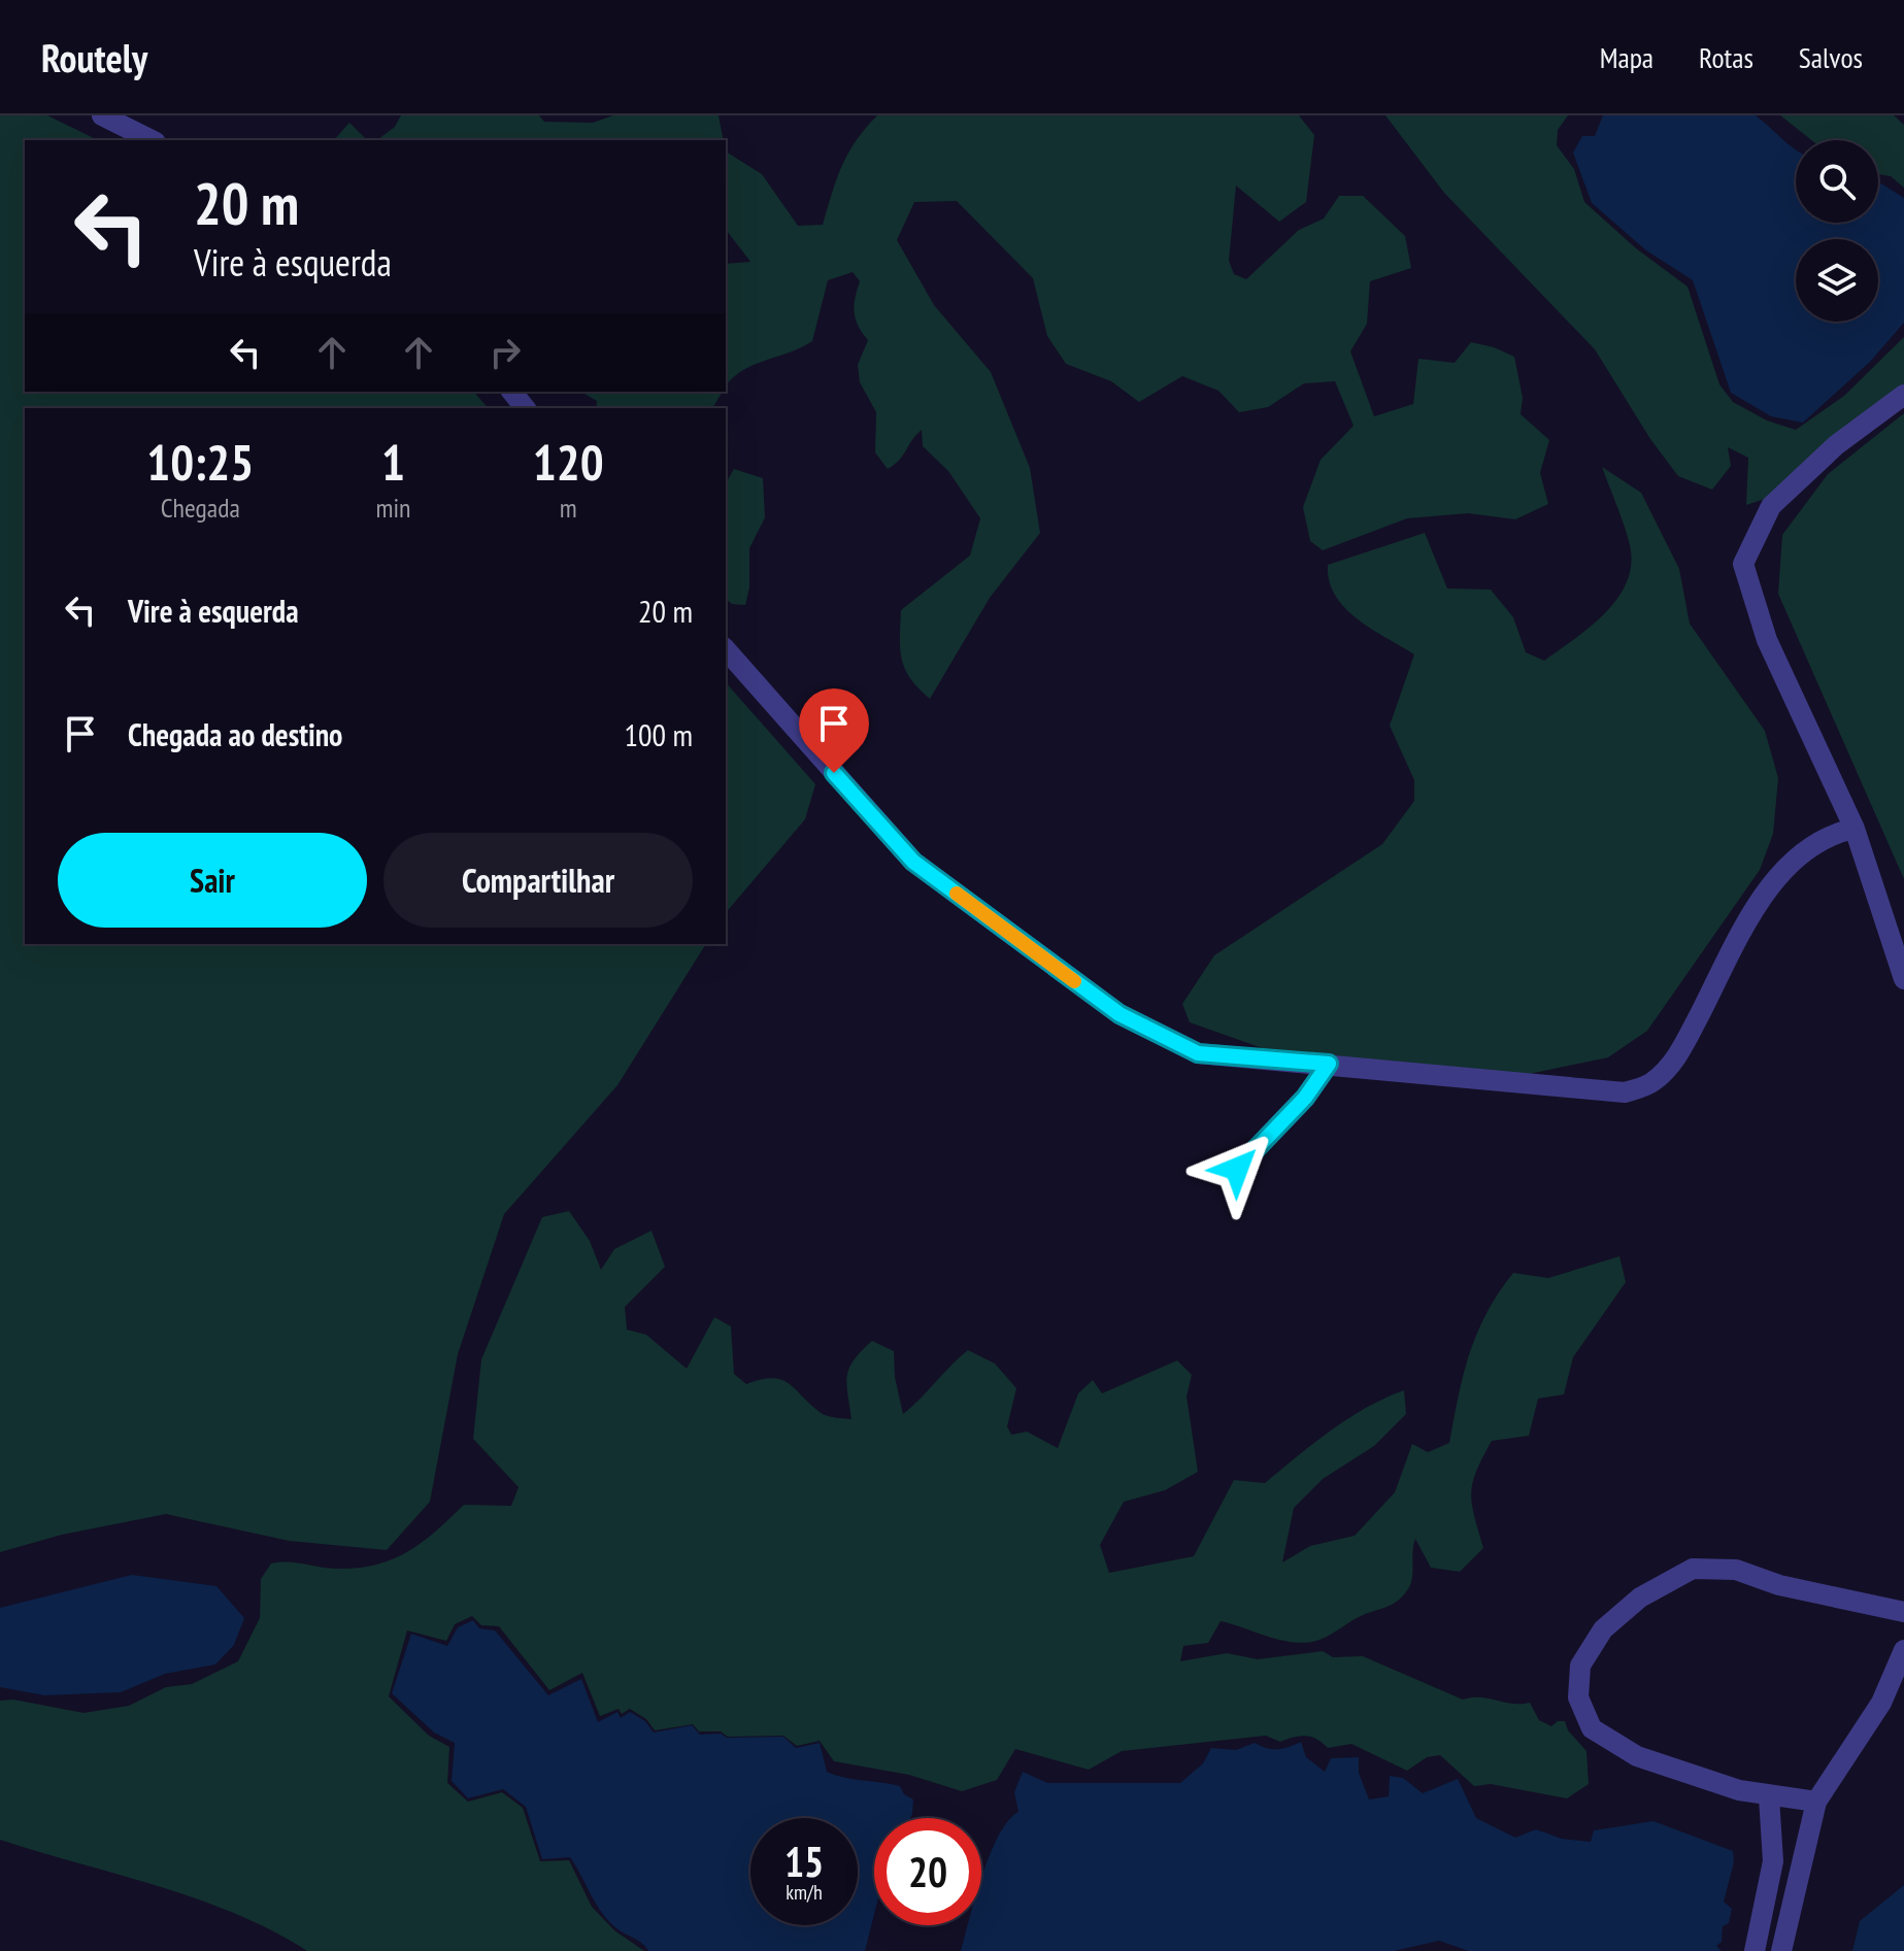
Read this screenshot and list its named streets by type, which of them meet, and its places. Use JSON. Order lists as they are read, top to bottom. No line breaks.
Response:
{"page":{"header":"Routely","nav":["Mapa","Rotas","Salvos"],"turn":["20 m","Vire à esquerda"],"eta":["10:25","Chegada","1","min","120","m"],"list":[{"name":"Vire à esquerda","value":"20 m"},{"name":"Chegada ao destino","value":"100 m"}],"buttons":["Sair","Compartilhar"],"speed":"15 km/h","limit":"20"}}
